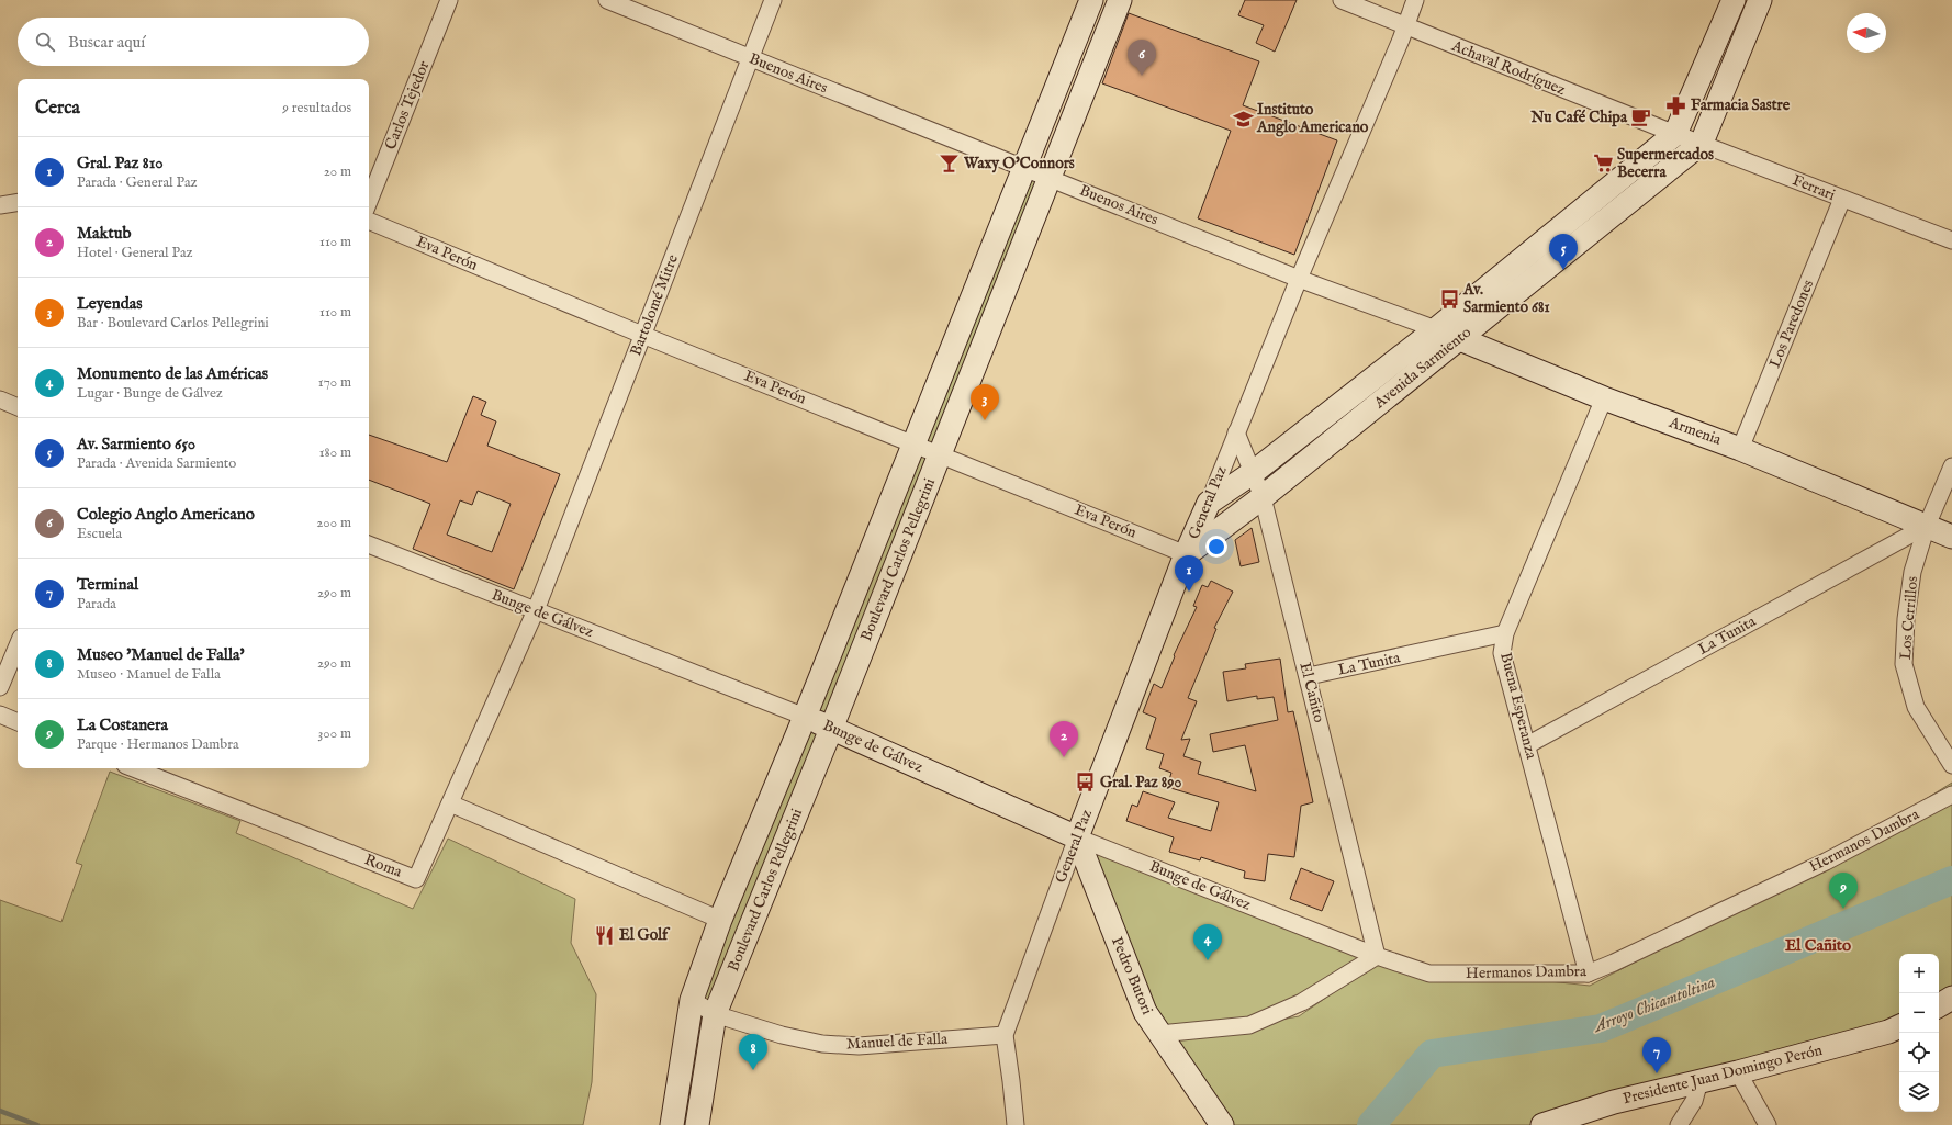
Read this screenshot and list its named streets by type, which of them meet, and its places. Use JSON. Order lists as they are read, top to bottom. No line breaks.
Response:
{"streets":{"street":["Achaval Rodríguez","Buenos Aires","Carlos Tejedor","Ferrari","Eva Perón","Bartolomé Mitre","Los Paredones","Avenida Sarmiento","Armenia","General Paz","Boulevard Carlos Pellegrini","Bunge de Gálvez","Los Cerrillos","La Tunita","El Cañito","Buena Esperanza","Hermanos Dambra","Roma","Pedro Butori","Manuel de Falla","Presidente Juan Domingo Perón"]},"crossings":[["Achaval Rodríguez","Ferrari"],["Achaval Rodríguez","Avenida Sarmiento"],["Achaval Rodríguez","General Paz"],["Buenos Aires","Bartolomé Mitre"],["Buenos Aires","Avenida Sarmiento"],["Buenos Aires","Armenia"],["Buenos Aires","General Paz"],["Buenos Aires","Boulevard Carlos Pellegrini"],["Ferrari","Los Paredones"],["Ferrari","Avenida Sarmiento"],["Eva Perón","Bartolomé Mitre"],["Eva Perón","Avenida Sarmiento"],["Eva Perón","General Paz"],["Eva Perón","Boulevard Carlos Pellegrini"],["Bartolomé Mitre","Bunge de Gálvez"],["Bartolomé Mitre","Roma"],["Los Paredones","Armenia"],["Avenida Sarmiento","Armenia"],["Avenida Sarmiento","General Paz"],["Avenida Sarmiento","El Cañito"],["Armenia","Los Cerrillos"],["Armenia","La Tunita"],["Armenia","Buena Esperanza"],["General Paz","Bunge de Gálvez"],["General Paz","El Cañito"],["General Paz","Pedro Butori"],["General Paz","Manuel de Falla"],["Boulevard Carlos Pellegrini","Bunge de Gálvez"],["Boulevard Carlos Pellegrini","Manuel de Falla"],["Bunge de Gálvez","El Cañito"],["Bunge de Gálvez","Hermanos Dambra"],["Bunge de Gálvez","Roma"],["Bunge de Gálvez","Pedro Butori"],["Los Cerrillos","La Tunita"],["La Tunita","El Cañito"],["La Tunita","Buena Esperanza"],["El Cañito","Hermanos Dambra"],["Buena Esperanza","Hermanos Dambra"]],"districts":["El Cañito"],"water":["Arroyo Chicamtoltina"],"places":{"pharmacy":["Farmacia Sastre"],"cafe":["Nu Café Chipa"],"school or university":["Instituto Anglo Americano"],"bar":["Waxy O'Connors"],"supermarket":["Supermercados Becerra"],"bus stop":["Av. Sarmiento 681","Gral. Paz 890"],"restaurant":["El Golf"]},"north":"left","page":{"search":"Buscar aquí","pins":["6","5","3","1","2","9","4","8","7"],"heading":["Cerca","9 resultados"],"list":[{"mark":"1","name":"Gral. Paz 810","note":"Parada · General Paz","value":"20 m"},{"mark":"2","name":"Maktub","note":"Hotel · General Paz","value":"110 m"},{"mark":"3","name":"Leyendas","note":"Bar · Boulevard Carlos Pellegrini","value":"110 m"},{"mark":"4","name":"Monumento de las Américas","note":"Lugar · Bunge de Gálvez","value":"170 m"},{"mark":"5","name":"Av. Sarmiento 650","note":"Parada · Avenida Sarmiento","value":"180 m"},{"mark":"6","name":"Colegio Anglo Americano","note":"Escuela","value":"200 m"},{"mark":"7","name":"Terminal","note":"Parada","value":"290 m"},{"mark":"8","name":"Museo 'Manuel de Falla'","note":"Museo · Manuel de Falla","value":"290 m"},{"mark":"9","name":"La Costanera","note":"Parque · Hermanos Dambra","value":"300 m"}],"map_buttons":["+","−"]}}
